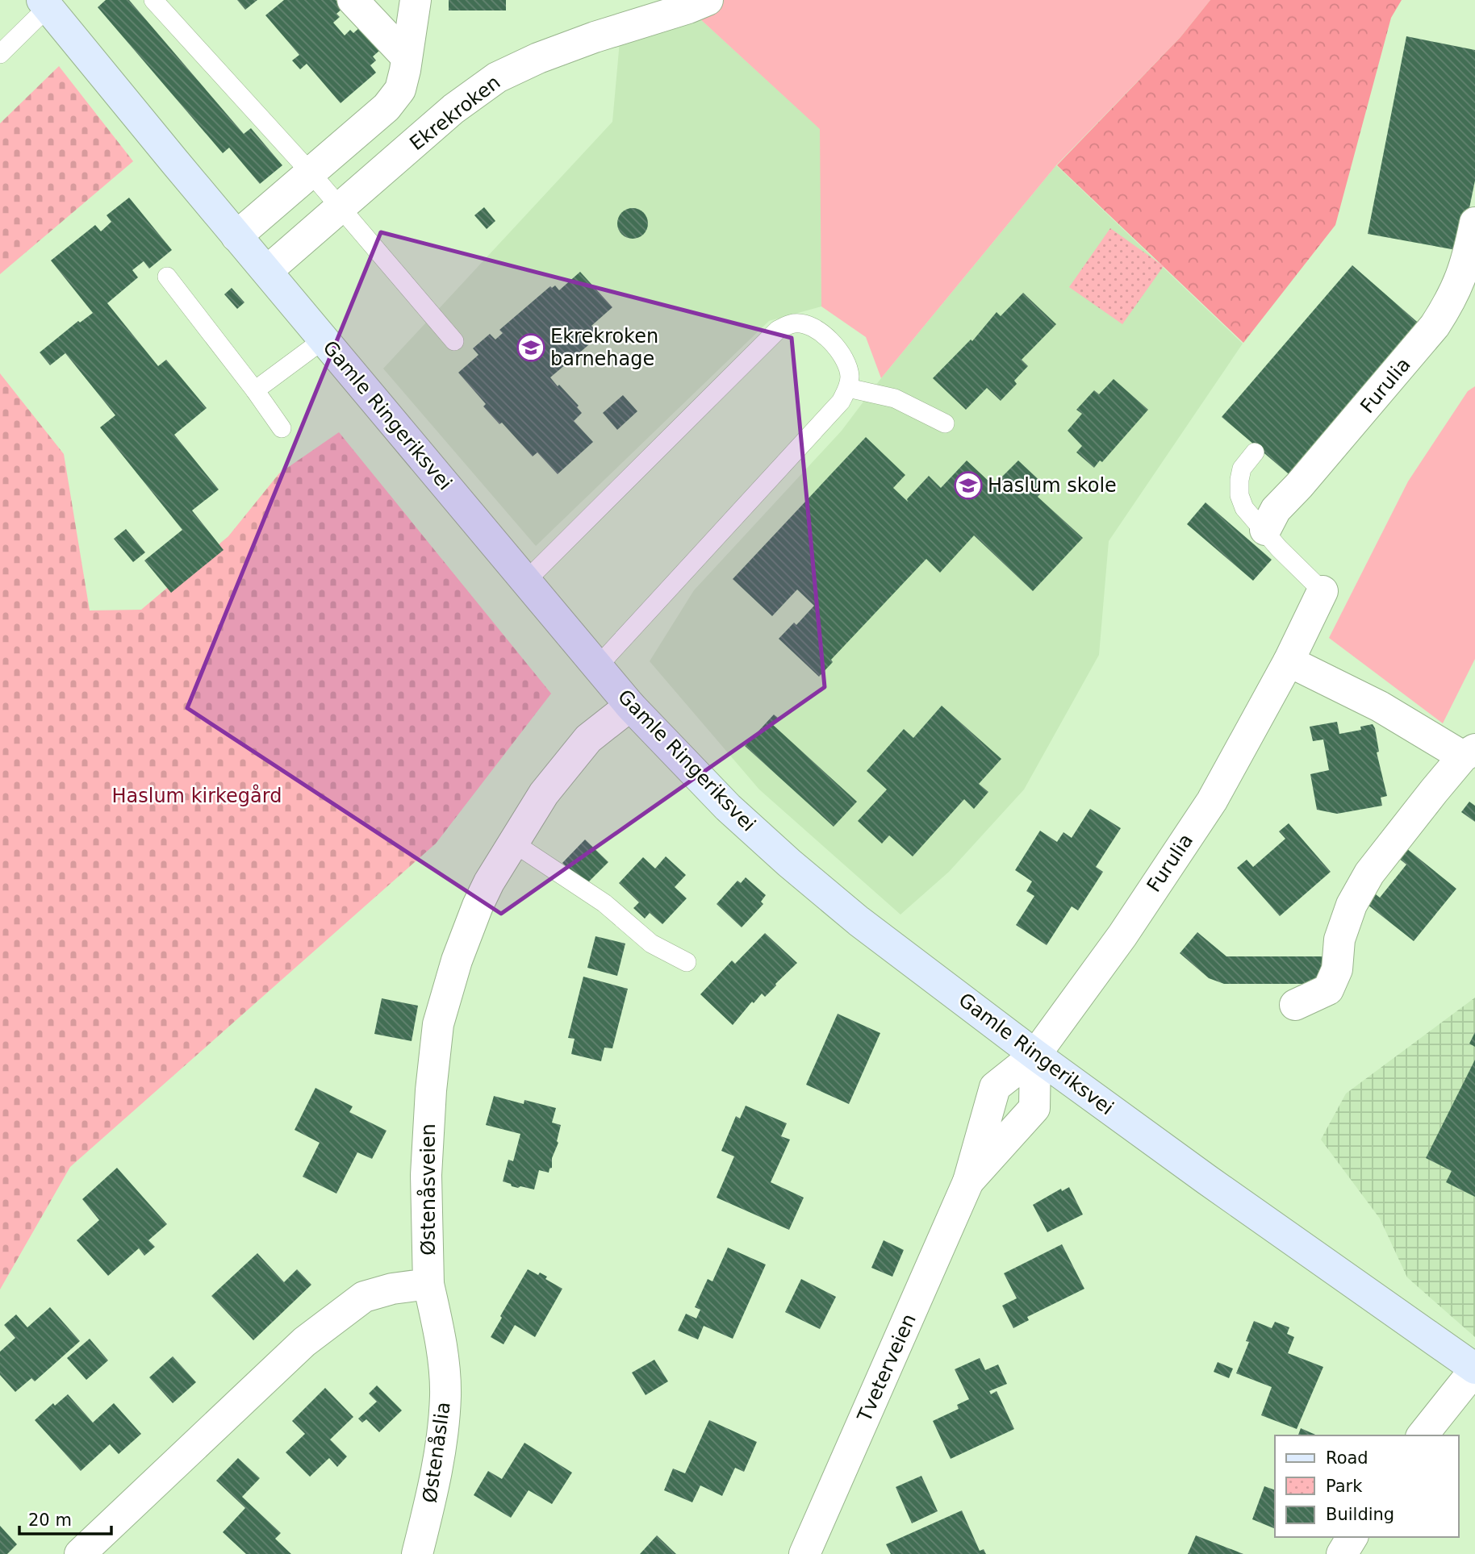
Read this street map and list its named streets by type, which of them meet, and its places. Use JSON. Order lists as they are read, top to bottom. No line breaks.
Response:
{"streets":{"main road":["Gamle Ringeriksvei"],"street":["Ekrekroken","Furulia","Østenåsveien","Tveterveien","Østenåslia"]},"crossings":[["Ekrekroken","Gamle Ringeriksvei"],["Furulia","Gamle Ringeriksvei"],["Furulia","Tveterveien"],["Gamle Ringeriksvei","Østenåsveien"],["Gamle Ringeriksvei","Tveterveien"],["Østenåsveien","Østenåslia"]],"parks":["Haslum kirkegård"],"places":{"school or university":["Ekrekroken barnehage","Haslum skole"]},"legend":["Road","Park","Building"],"scale_bar":"20 m"}
